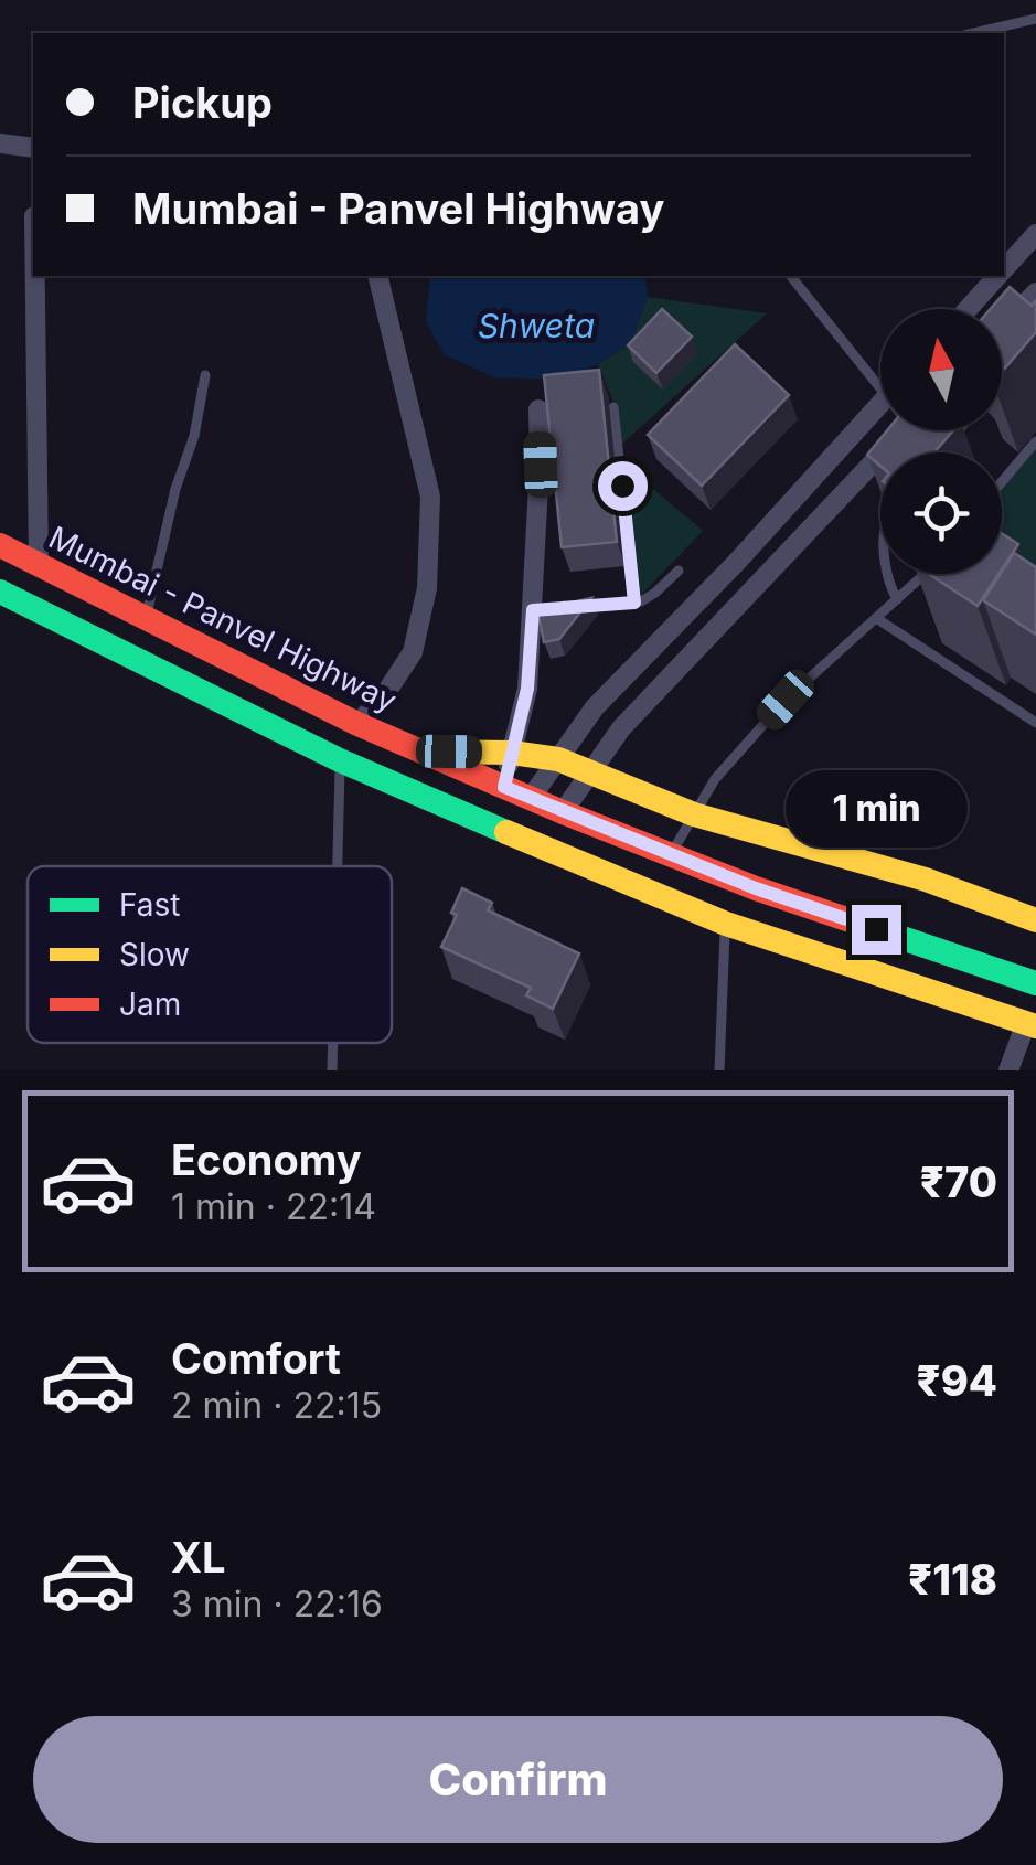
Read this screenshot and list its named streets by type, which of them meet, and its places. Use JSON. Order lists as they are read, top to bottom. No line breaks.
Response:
{"streets":{"main road":["Mumbai - Panvel Highway"]},"water":["Shweta"],"legend":["Fast","Slow","Jam"],"north":"top","page":{"banner":["Pickup","Mumbai - Panvel Highway"],"bubble":"1 min","list":[{"name":"Economy","note":"1 min · 22:14","value":"₹70"},{"name":"Comfort","note":"2 min · 22:15","value":"₹94"},{"name":"XL","note":"3 min · 22:16","value":"₹118"}],"buttons":"Confirm"}}
